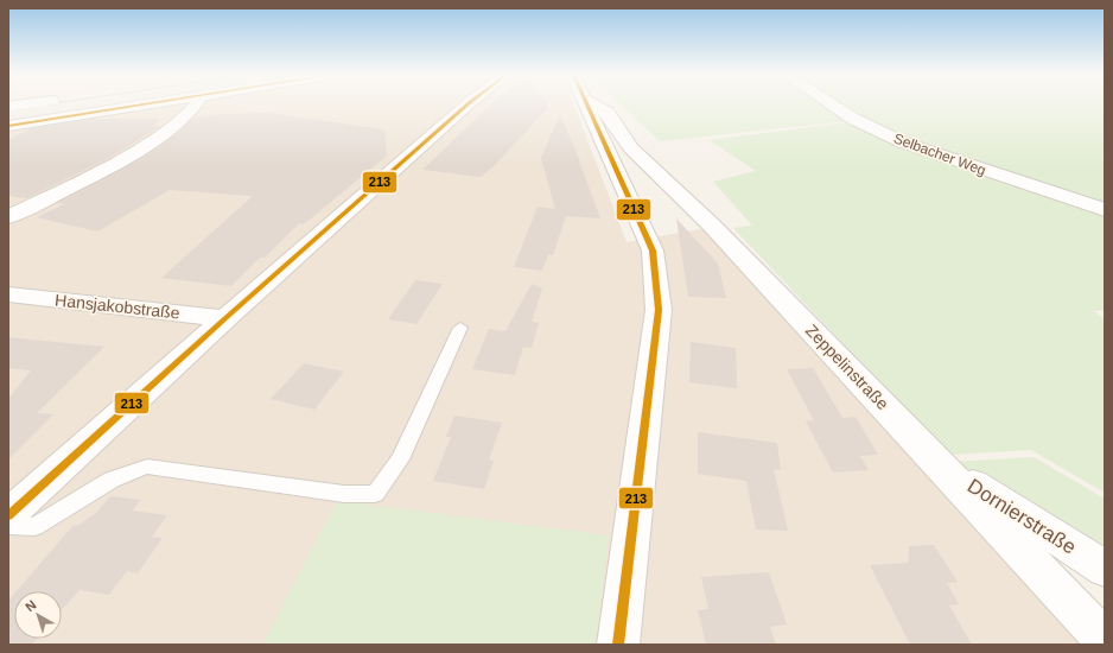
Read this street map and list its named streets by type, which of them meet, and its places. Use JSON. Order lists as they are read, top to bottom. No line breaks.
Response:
{"streets":{"street":["Selbacher Weg","Hansjakobstraße","Zeppelinstraße","Dornierstraße"]},"crossings":[["Zeppelinstraße","Dornierstraße"]],"lines":["transit line 213"],"north":"top left"}
